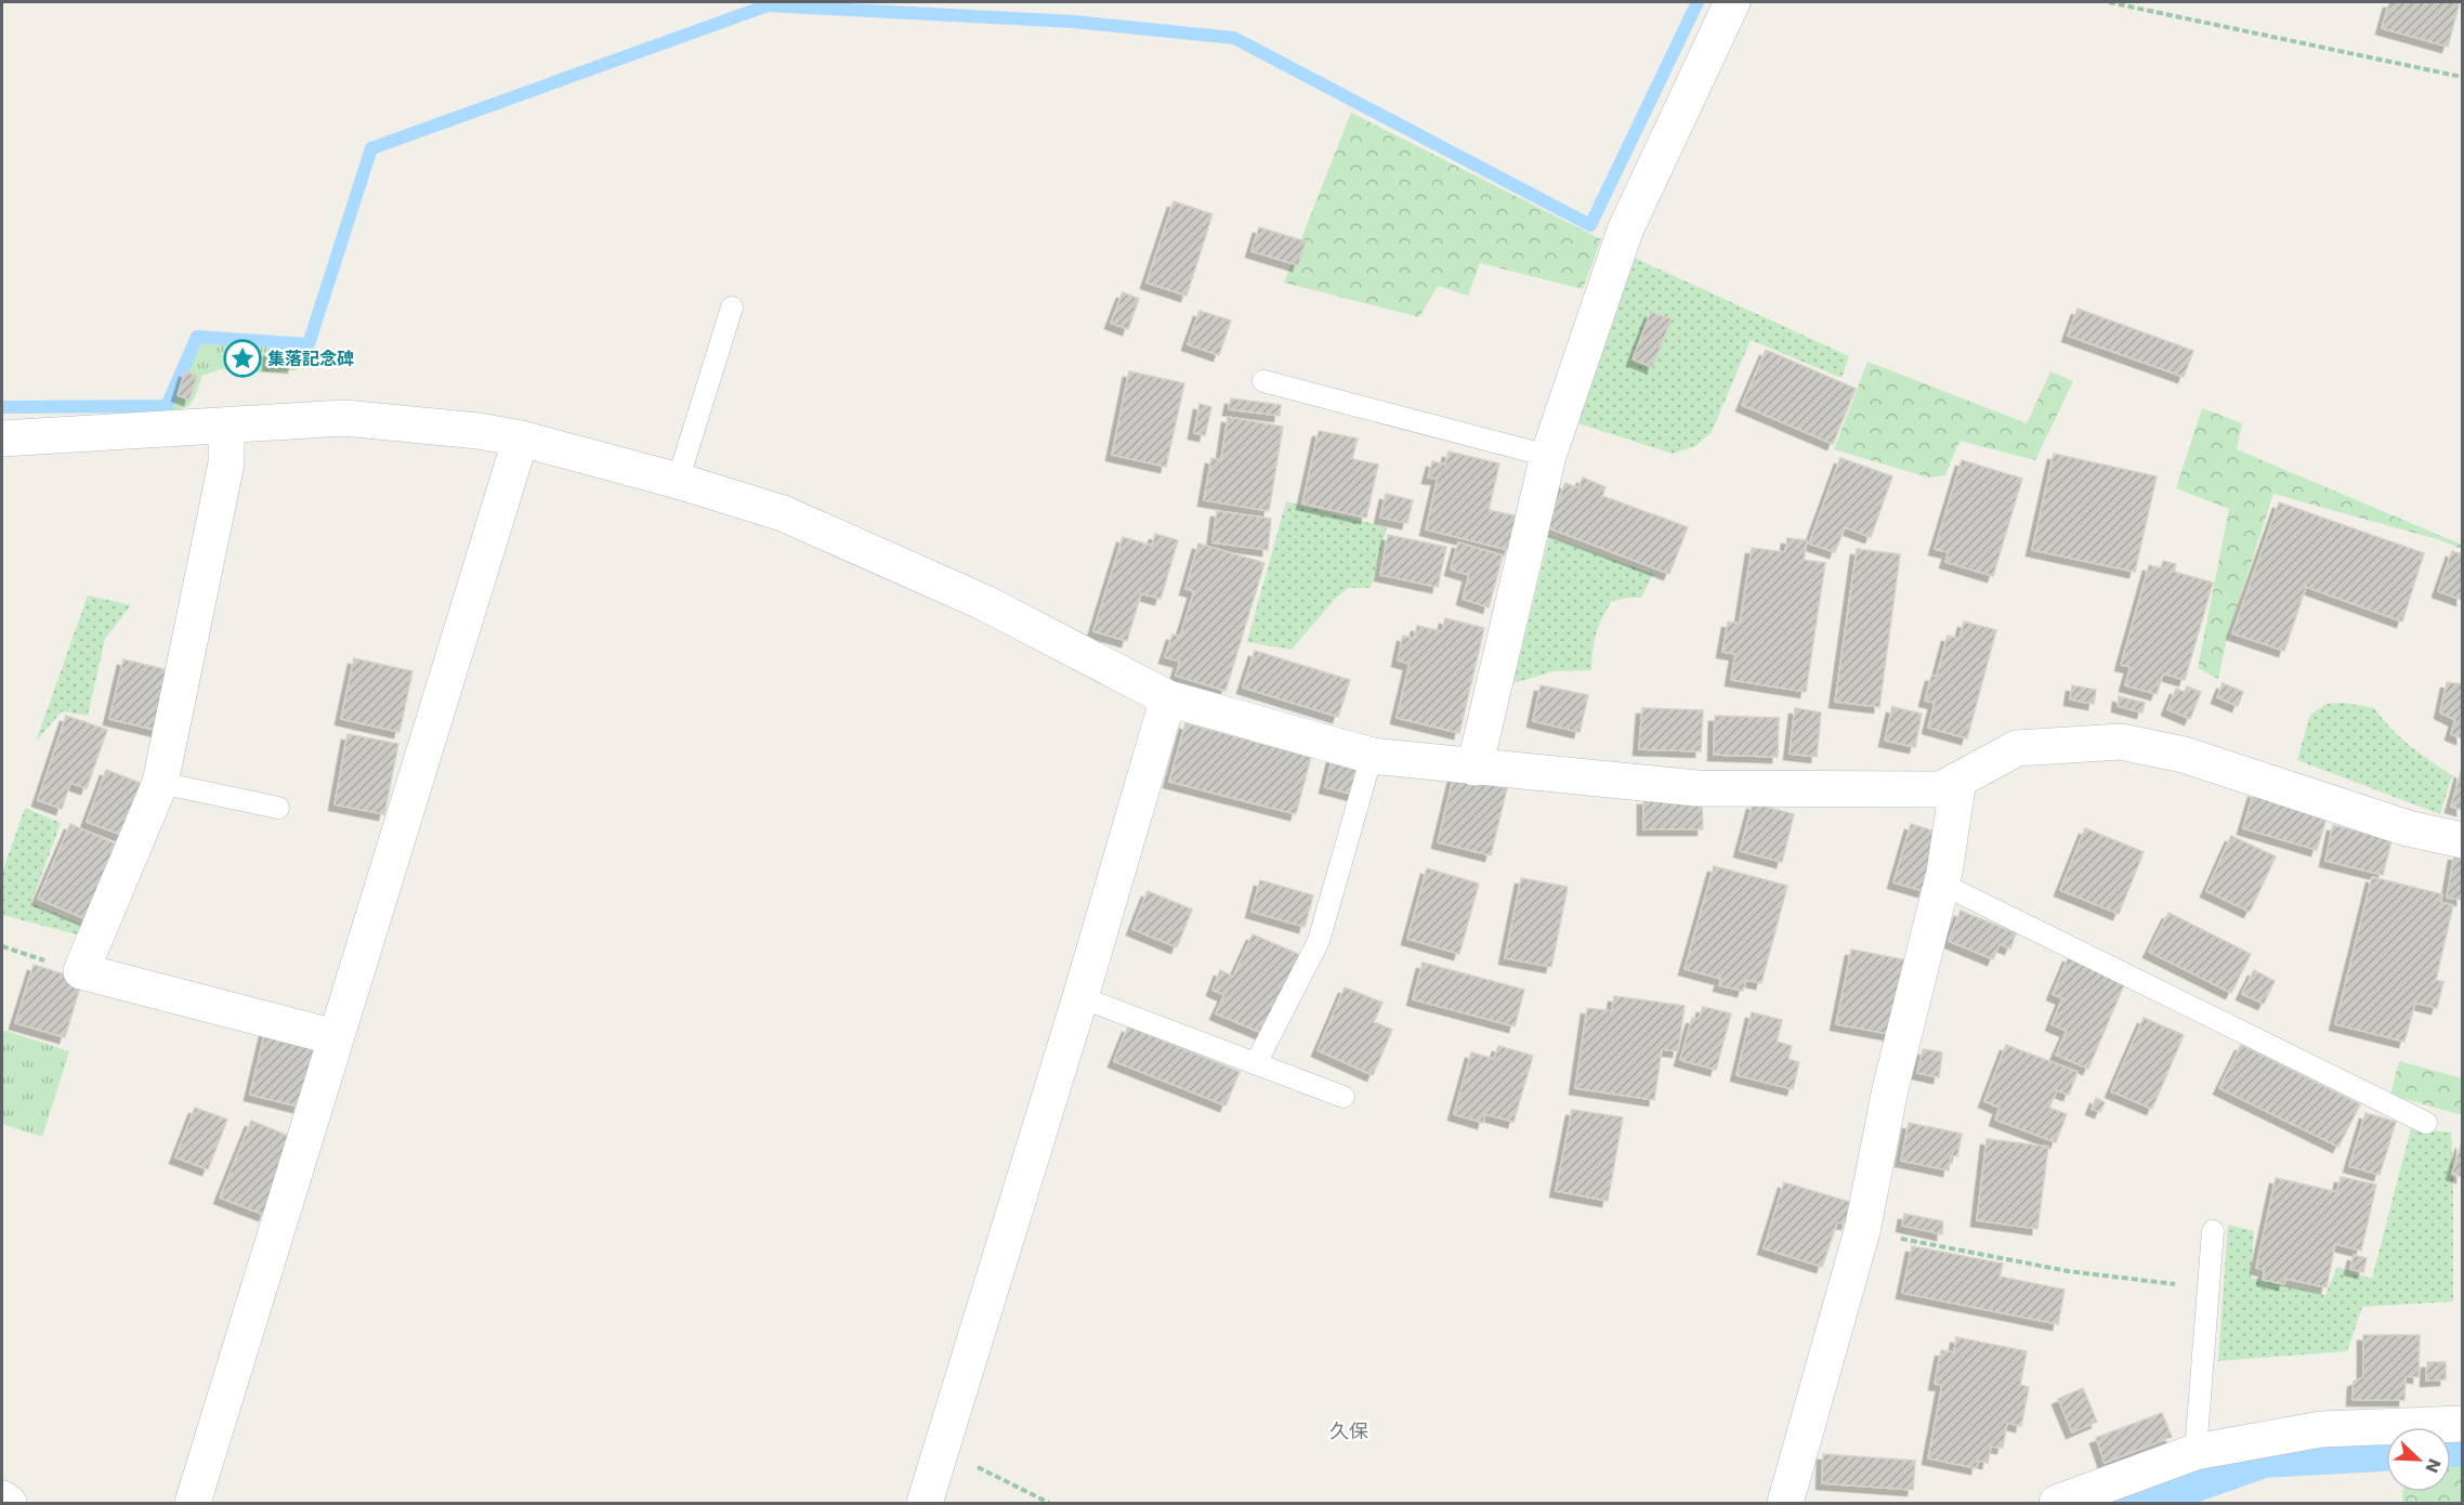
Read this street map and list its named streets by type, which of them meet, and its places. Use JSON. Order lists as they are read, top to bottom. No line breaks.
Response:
{"districts":["久保"],"places":{"place":["集落記念碑"]},"north":"bottom right"}
